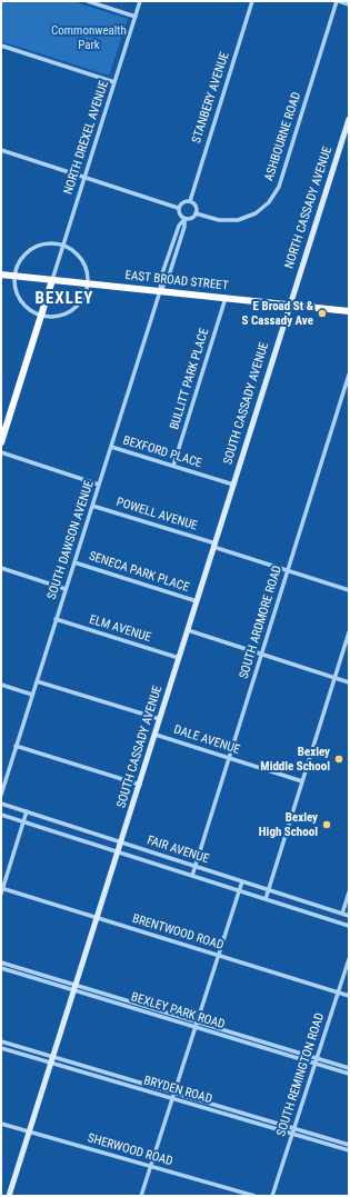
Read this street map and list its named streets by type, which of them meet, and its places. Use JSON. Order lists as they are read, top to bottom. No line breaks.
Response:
{"streets":{"main road":["EAST BROAD STREET"],"street":["STANBERY AVENUE","ASHBOURNE ROAD","NORTH DREXEL AVENUE","NORTH CASSADY AVENUE","BULLITT PARK PLACE","SOUTH CASSADY AVENUE","BEXFORD PLACE","POWELL AVENUE","SOUTH DAWSON AVENUE","SENECA PARK PLACE","SOUTH ARDMORE ROAD","ELM AVENUE","DALE AVENUE","FAIR AVENUE","BRENTWOOD ROAD","BEXLEY PARK ROAD","SOUTH REMINGTON ROAD","BRYDEN ROAD","SHERWOOD ROAD"]},"crossings":[["STANBERY AVENUE","ASHBOURNE ROAD"],["NORTH DREXEL AVENUE","EAST BROAD STREET"],["NORTH CASSADY AVENUE","EAST BROAD STREET"],["NORTH CASSADY AVENUE","SOUTH CASSADY AVENUE"],["EAST BROAD STREET","BULLITT PARK PLACE"],["EAST BROAD STREET","SOUTH CASSADY AVENUE"],["EAST BROAD STREET","SOUTH DAWSON AVENUE"],["BULLITT PARK PLACE","BEXFORD PLACE"],["SOUTH CASSADY AVENUE","BEXFORD PLACE"],["SOUTH CASSADY AVENUE","POWELL AVENUE"],["SOUTH CASSADY AVENUE","SENECA PARK PLACE"],["SOUTH CASSADY AVENUE","ELM AVENUE"],["SOUTH CASSADY AVENUE","DALE AVENUE"],["SOUTH CASSADY AVENUE","FAIR AVENUE"],["SOUTH CASSADY AVENUE","BRENTWOOD ROAD"],["SOUTH CASSADY AVENUE","BEXLEY PARK ROAD"],["SOUTH CASSADY AVENUE","BRYDEN ROAD"],["SOUTH CASSADY AVENUE","SHERWOOD ROAD"],["BEXFORD PLACE","SOUTH DAWSON AVENUE"],["POWELL AVENUE","SOUTH DAWSON AVENUE"],["POWELL AVENUE","SOUTH ARDMORE ROAD"],["SOUTH DAWSON AVENUE","SENECA PARK PLACE"],["SOUTH DAWSON AVENUE","ELM AVENUE"],["SOUTH DAWSON AVENUE","DALE AVENUE"],["SOUTH ARDMORE ROAD","DALE AVENUE"],["SOUTH ARDMORE ROAD","FAIR AVENUE"],["BRENTWOOD ROAD","SOUTH REMINGTON ROAD"],["BEXLEY PARK ROAD","SOUTH REMINGTON ROAD"],["SOUTH REMINGTON ROAD","BRYDEN ROAD"]],"districts":["BEXLEY"],"parks":["Commonwealth Park"],"places":["E Broad St & S Cassady Ave","Bexley Middle School","Bexley High School"]}
